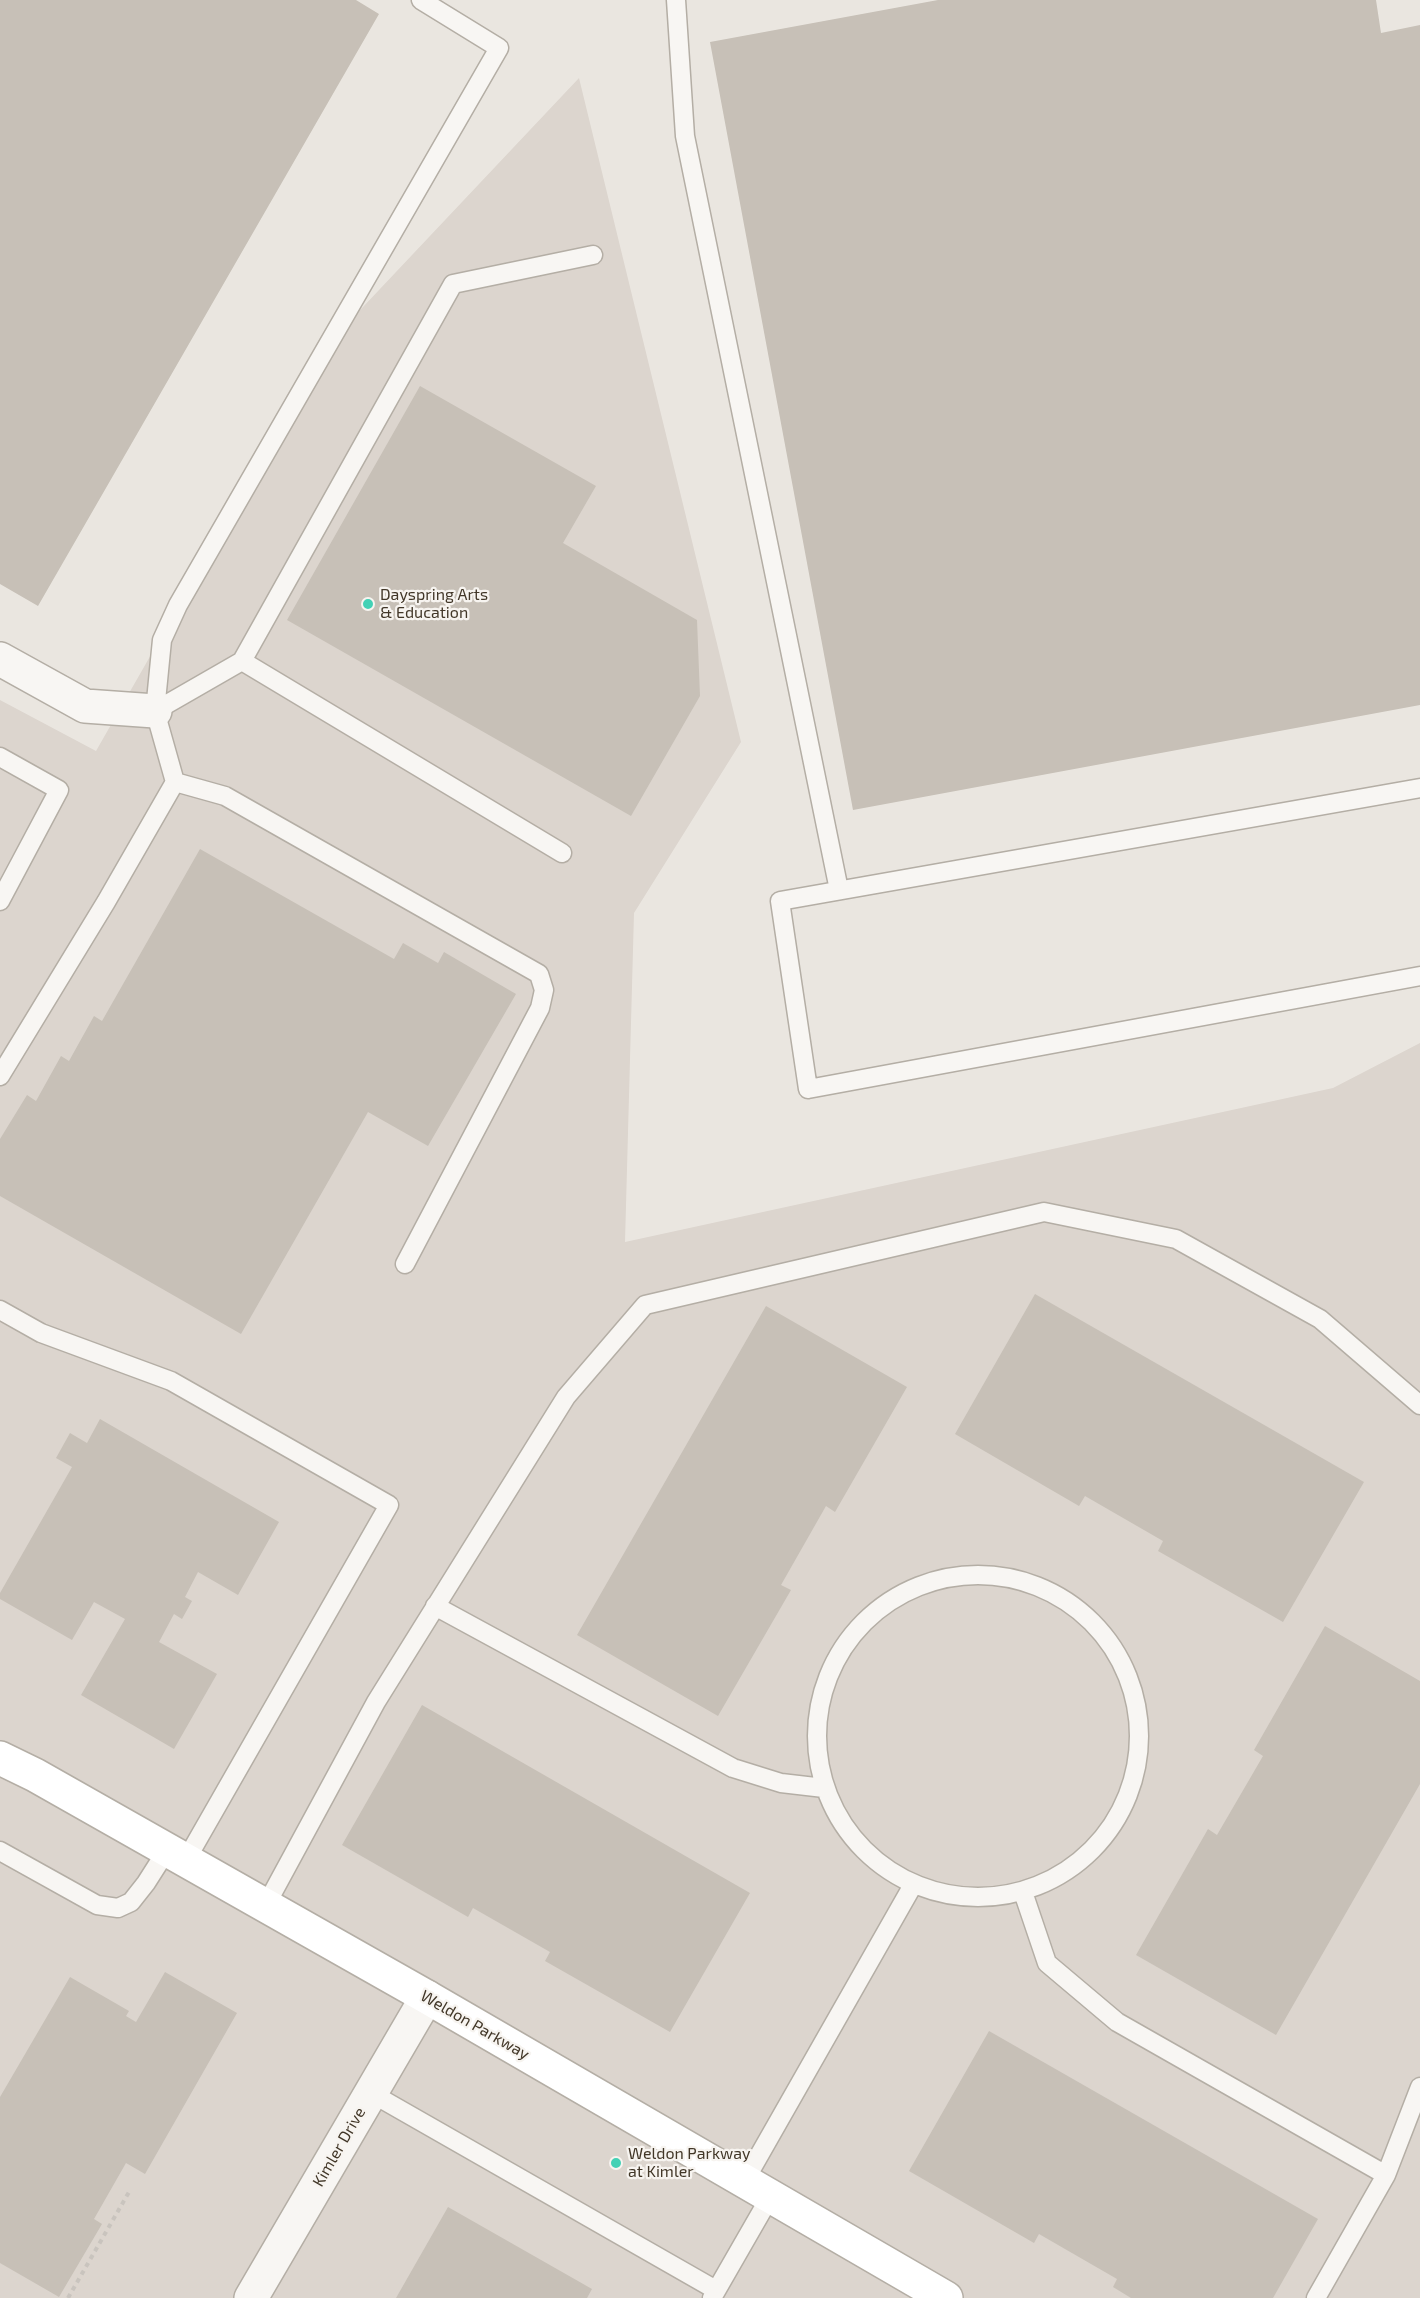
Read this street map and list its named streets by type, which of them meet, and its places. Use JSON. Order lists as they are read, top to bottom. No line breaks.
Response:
{"streets":{"street":["Weldon Parkway","Kimler Drive"]},"crossings":[["Weldon Parkway","Kimler Drive"]],"places":["Dayspring Arts & Education","Weldon Parkway at Kimler"]}
